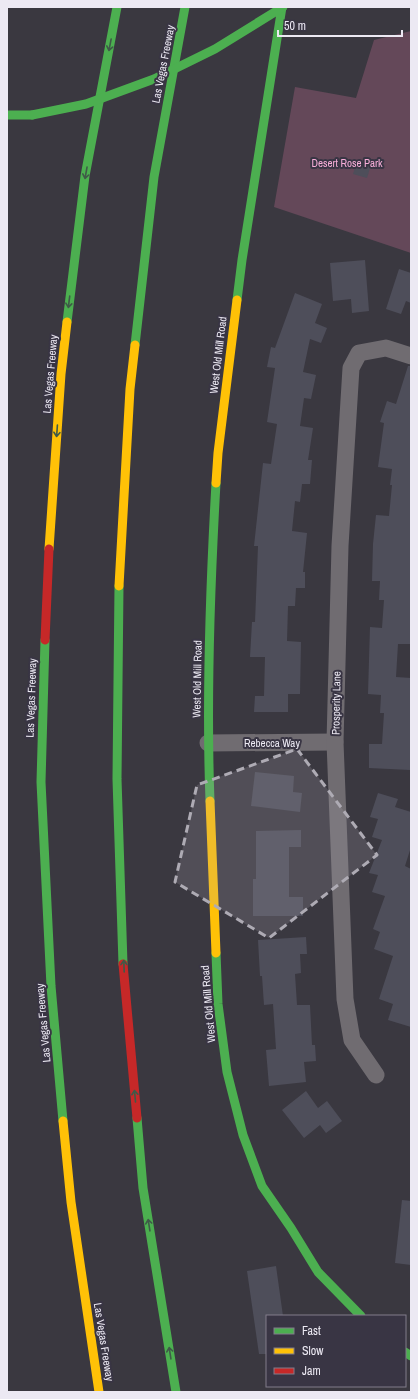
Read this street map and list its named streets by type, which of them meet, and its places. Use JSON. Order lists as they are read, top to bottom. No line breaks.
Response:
{"streets":{"main road":["Las Vegas Freeway","West Old Mill Road"],"street":["Prosperity Lane","Rebecca Way"]},"crossings":[["West Old Mill Road","Rebecca Way"],["Prosperity Lane","Rebecca Way"]],"parks":["Desert Rose Park"],"legend":["Fast","Slow","Jam"],"scale_bar":"50 m"}
